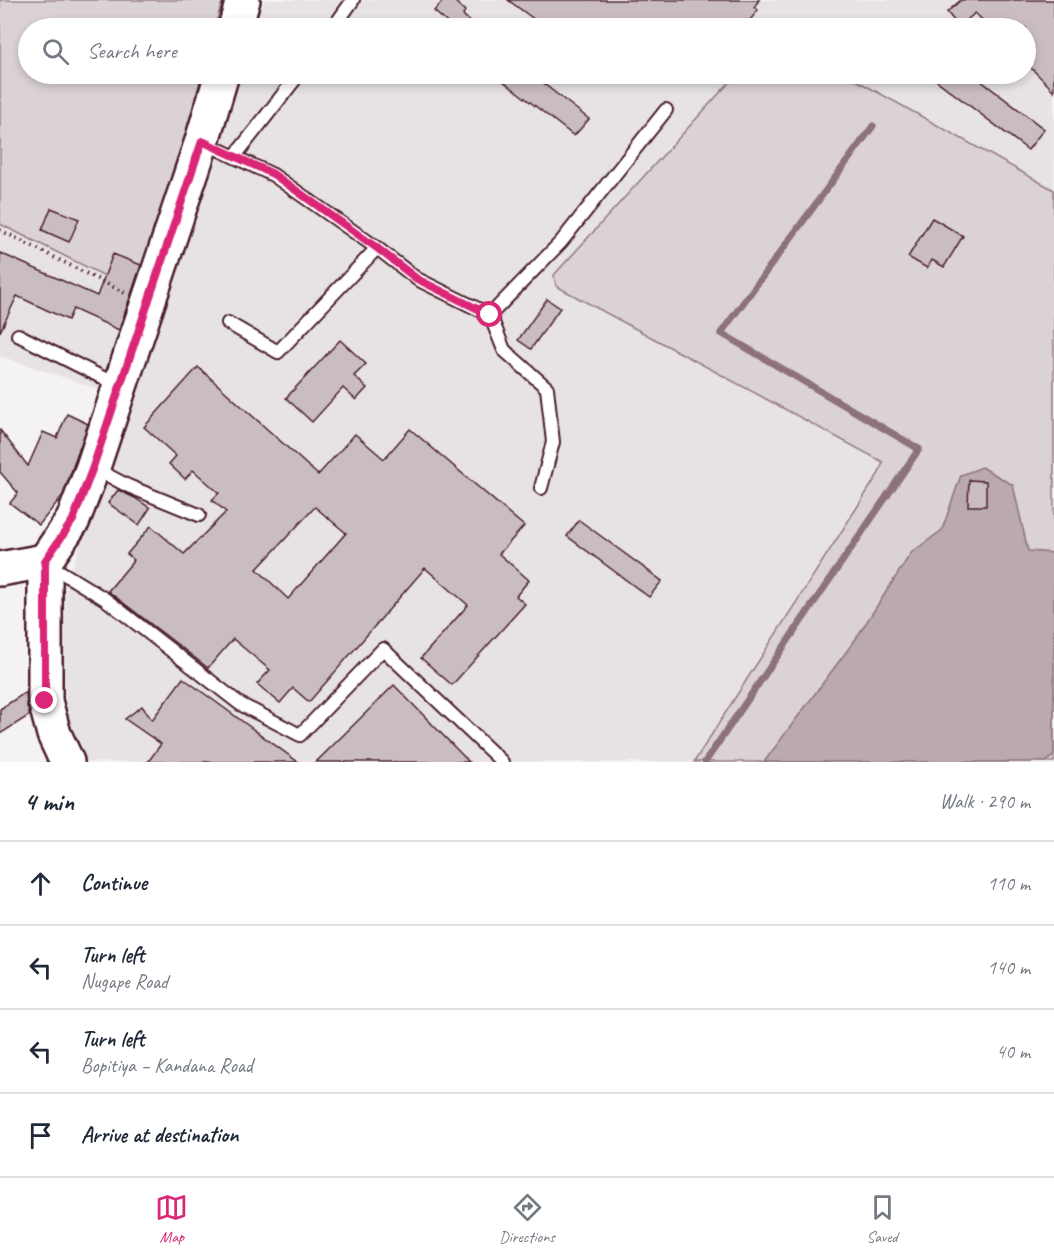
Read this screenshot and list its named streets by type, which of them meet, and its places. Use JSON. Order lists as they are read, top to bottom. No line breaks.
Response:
{"page":{"search":"Search here","heading":["4 min","Walk · 290 m"],"list":[["Continue","110 m"],["Turn left","Nugape Road","140 m"],["Turn left","Bopitiya – Kandana Road","40 m"],"Arrive at destination"],"nav":["Map","Directions","Saved"]}}
